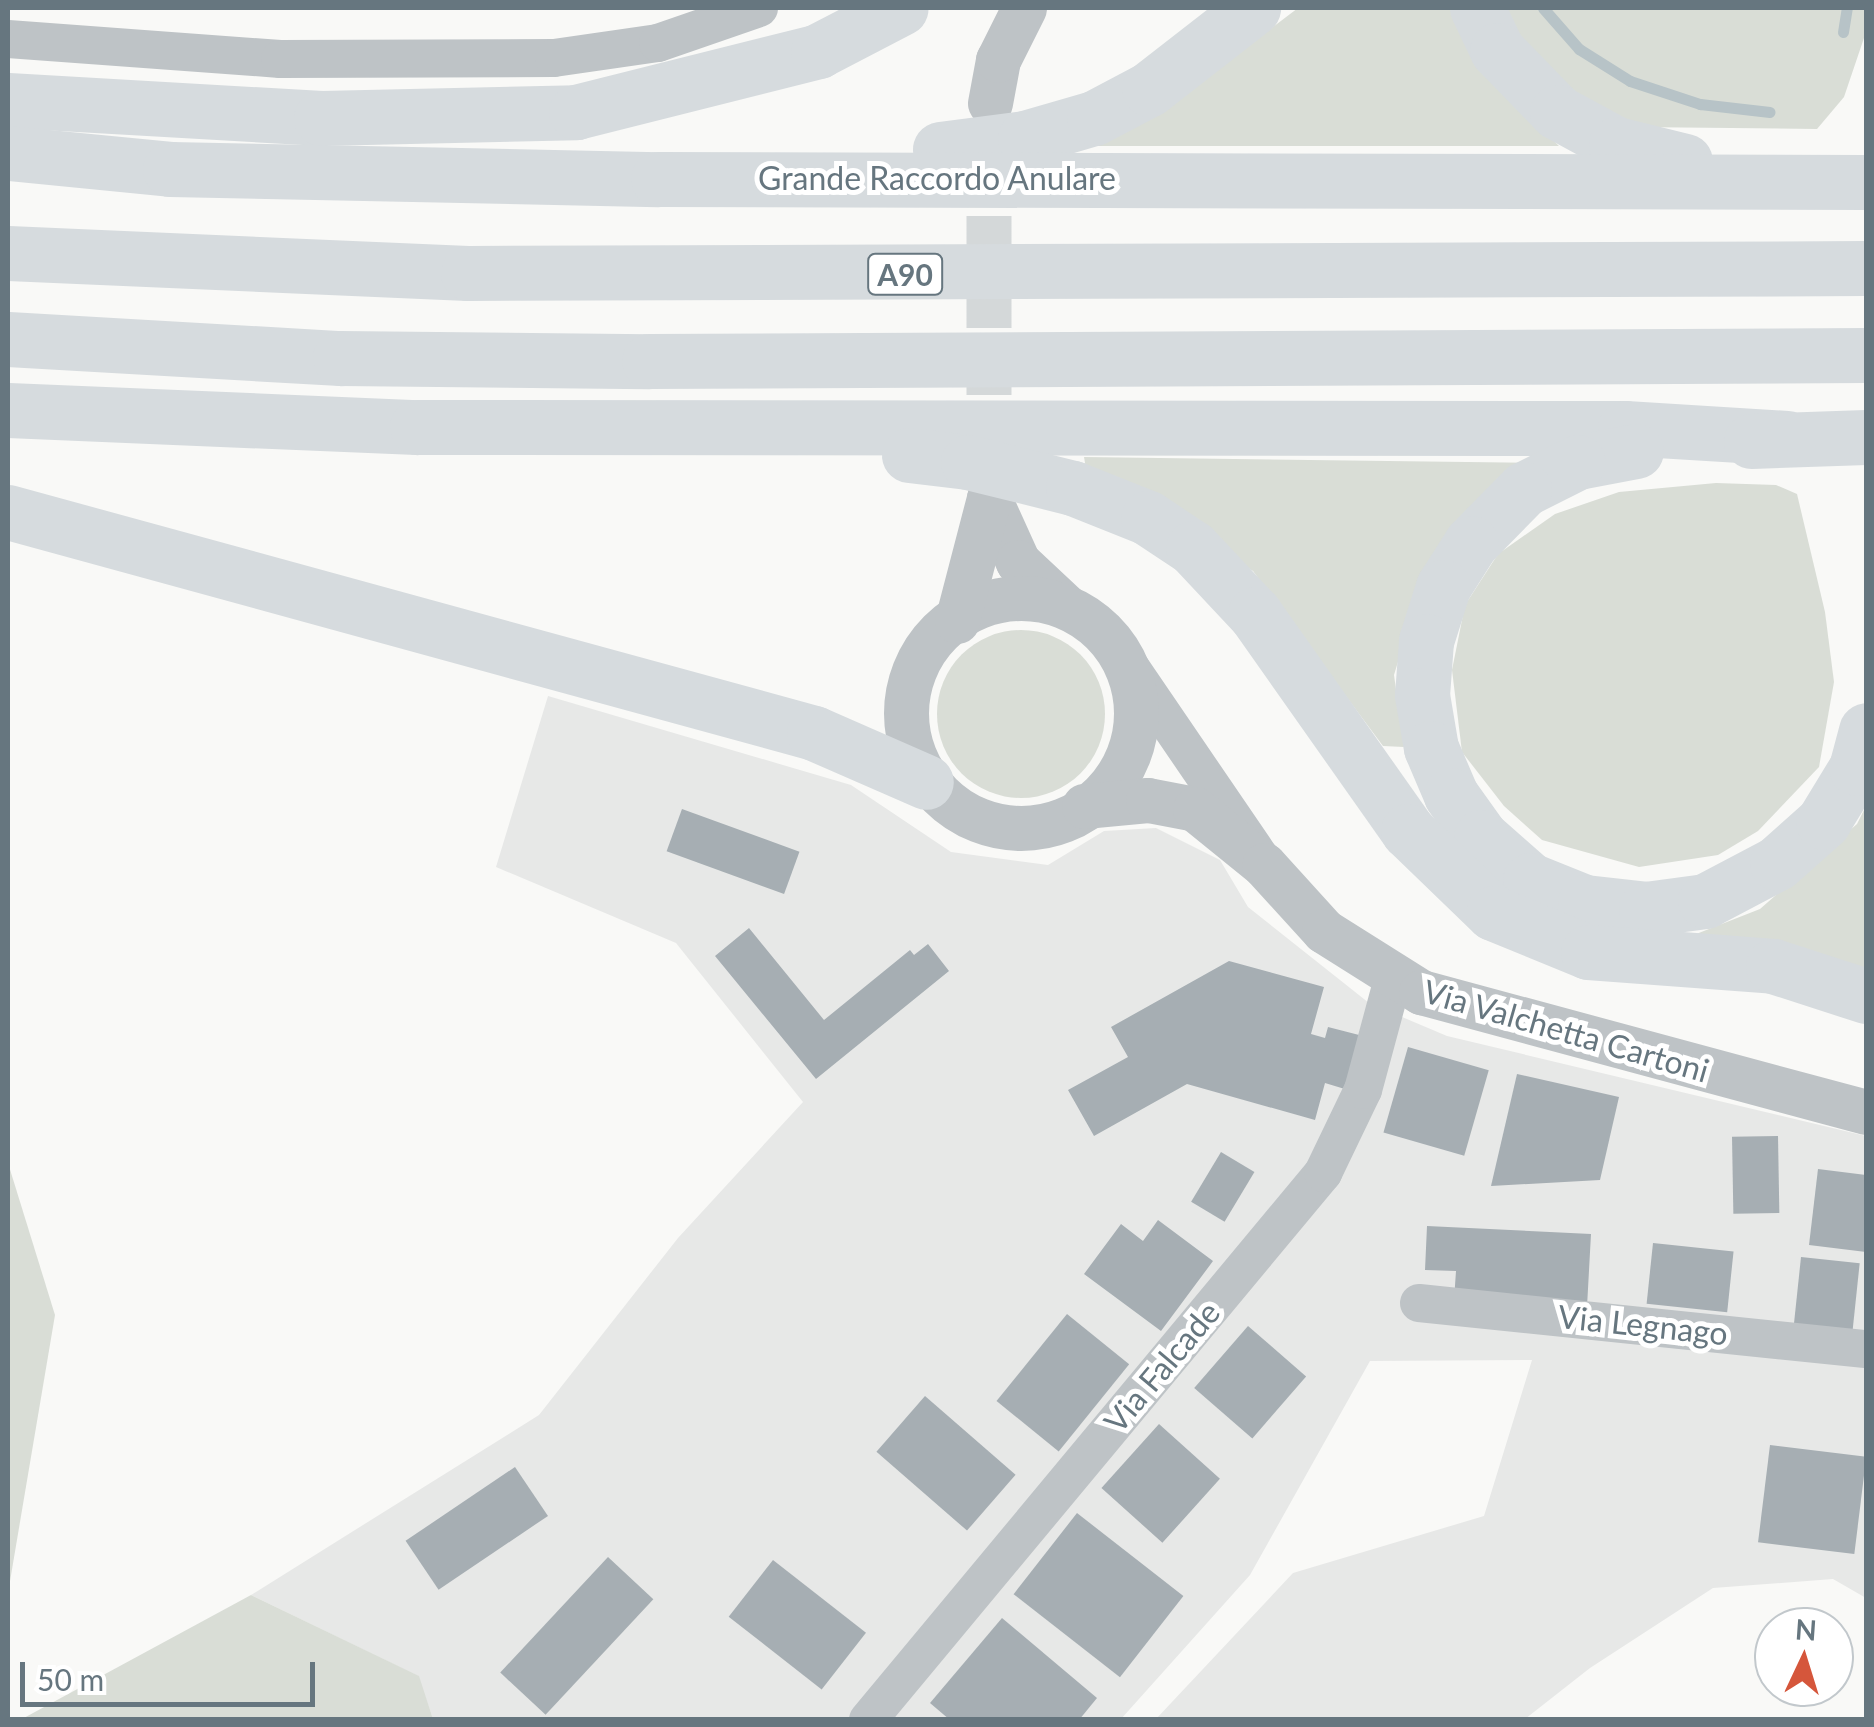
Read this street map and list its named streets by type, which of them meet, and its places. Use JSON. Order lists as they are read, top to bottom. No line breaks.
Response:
{"streets":{"highway":["Grande Raccordo Anulare","A90"],"street":["Via Valchetta Cartoni","Via Legnago","Via Falcade"]},"crossings":[["Via Valchetta Cartoni","Via Falcade"]],"scale_bar":"50 m","north":"top"}
